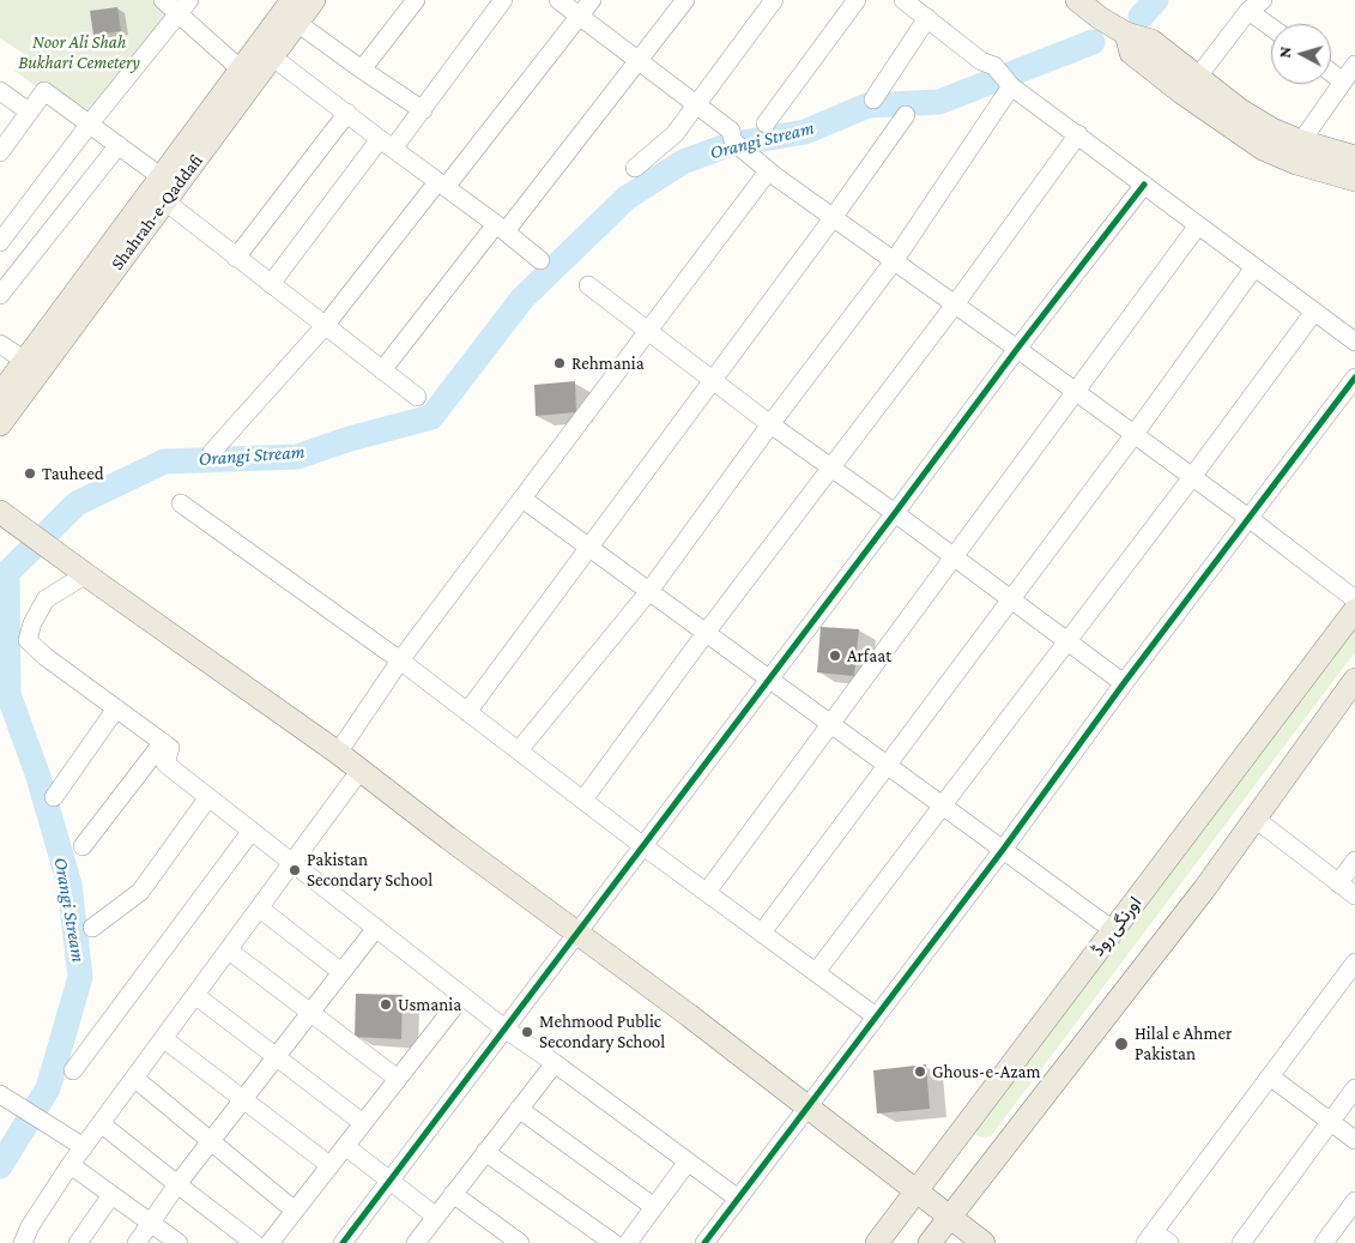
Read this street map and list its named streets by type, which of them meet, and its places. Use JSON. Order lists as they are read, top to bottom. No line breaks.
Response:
{"streets":{"main road":["Shahrah-e-Qaddafi","اورنگی روڈ"]},"water":["Orangi Stream"],"parks":["Noor Ali Shah Bukhari Cemetery"],"places":["Rehmania","Tauheed","Arfaat","Pakistan Secondary School","Usmania","Mehmood Public Secondary School","Hilal e Ahmer Pakistan","Ghous-e-Azam"],"north":"left"}
